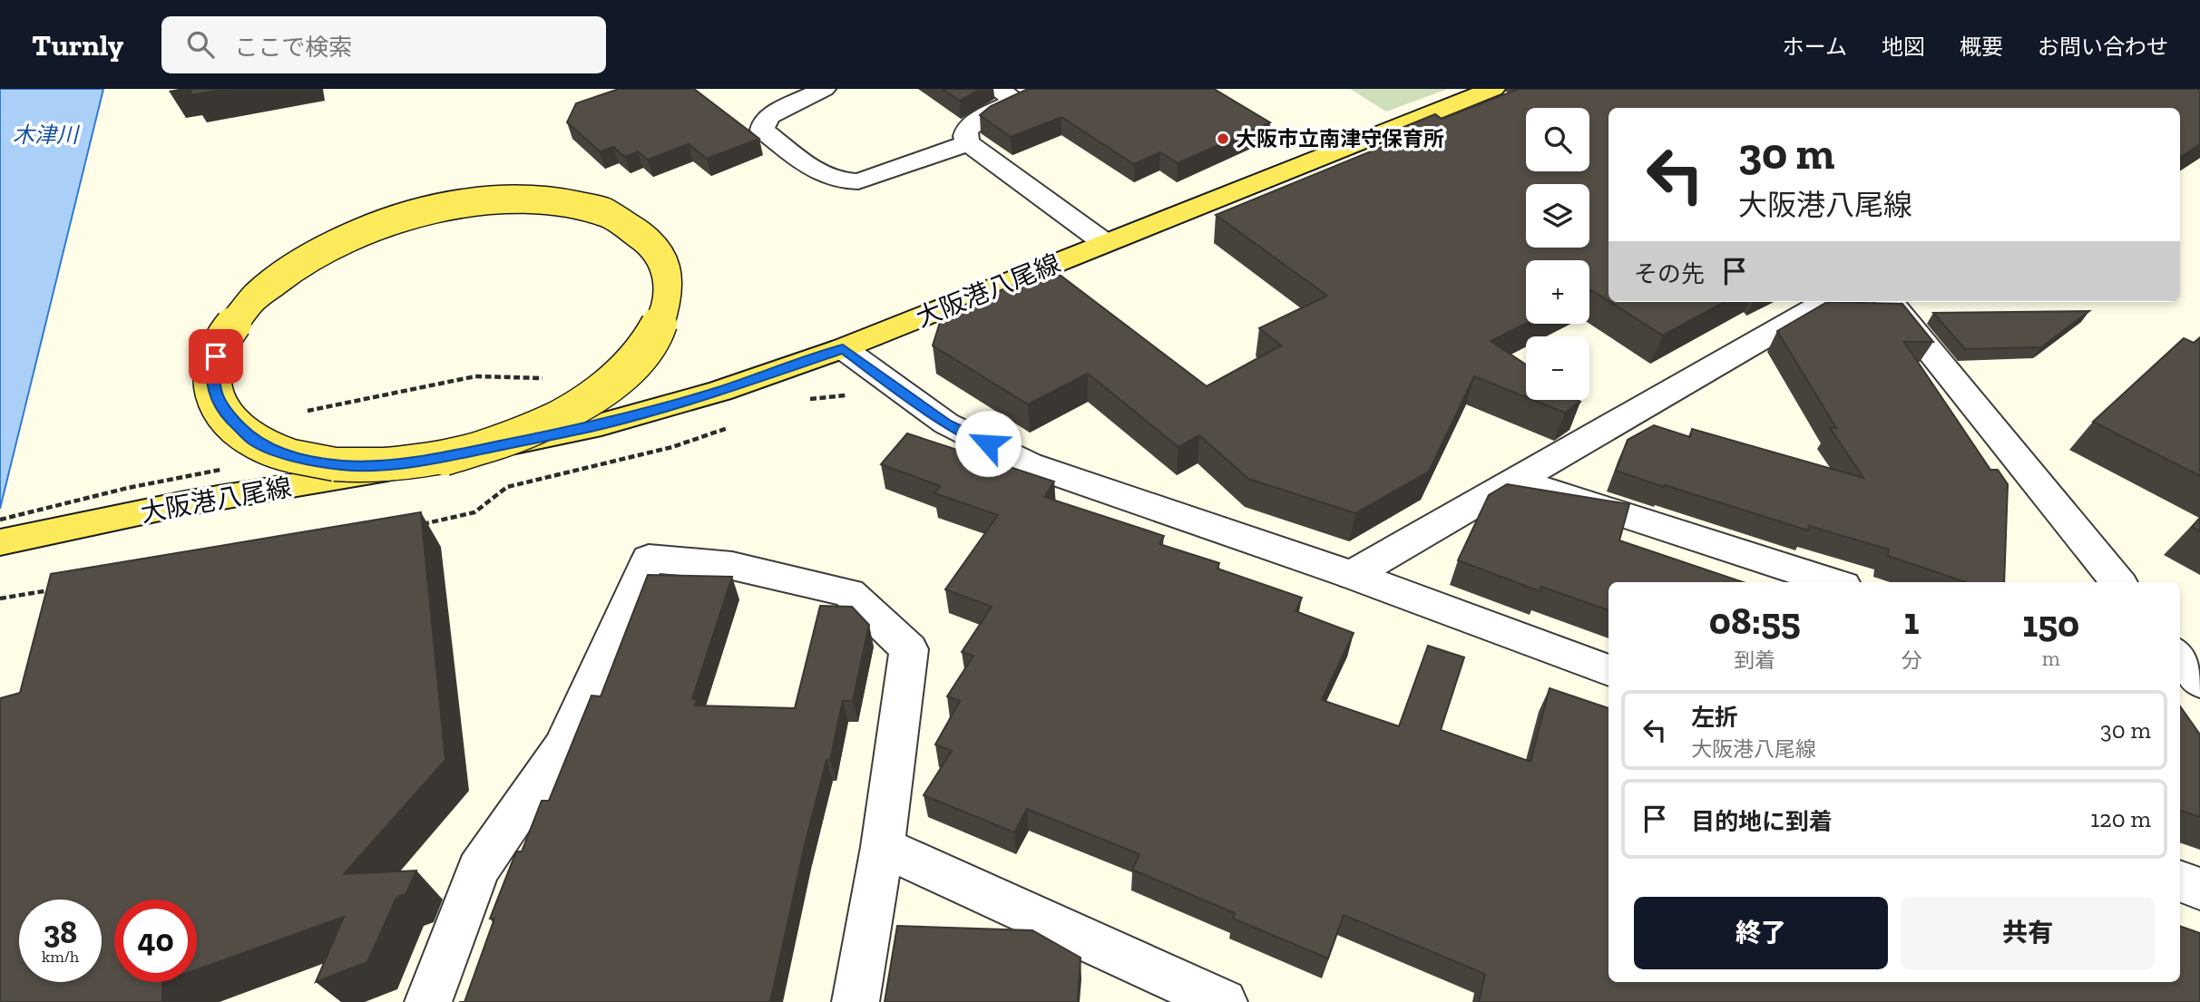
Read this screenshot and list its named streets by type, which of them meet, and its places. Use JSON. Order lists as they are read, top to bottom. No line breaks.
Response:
{"streets":{"main road":["大阪港八尾線"]},"water":["木津川"],"places":["大阪市立南津守保育所"],"page":{"header":"Turnly","search":"ここで検索","nav":["ホーム","地図","概要","お問い合わせ"],"map_buttons":["+","−"],"turn":["30 m","大阪港八尾線"],"then":"その先","eta":["08:55","到着","1","分","150","m"],"list":[{"name":"左折","note":"大阪港八尾線","value":"30 m"},{"name":"目的地に到着","value":"120 m"}],"buttons":["終了","共有"],"speed":"38 km/h","limit":"40"}}
